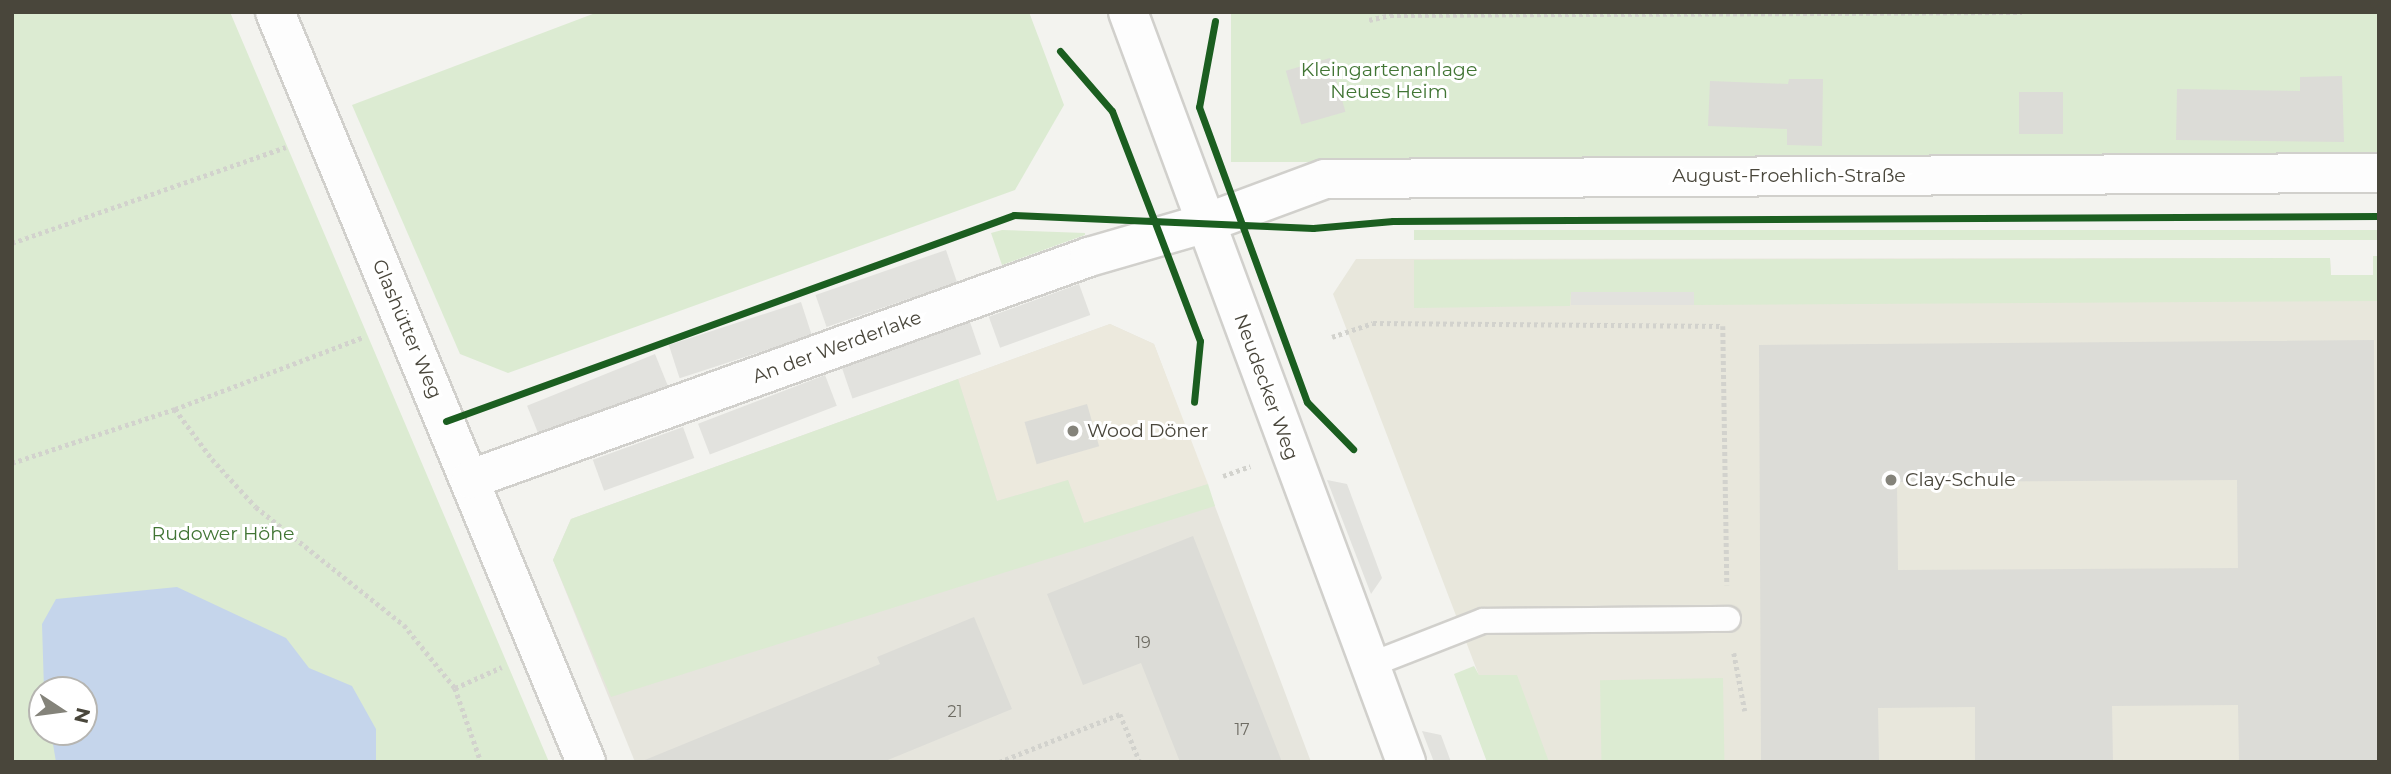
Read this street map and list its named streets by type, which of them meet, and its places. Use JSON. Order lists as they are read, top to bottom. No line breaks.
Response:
{"streets":{"street":["August-Froehlich-Straße","Glashütter Weg","An der Werderlake","Neudecker Weg"]},"crossings":[["August-Froehlich-Straße","An der Werderlake"],["August-Froehlich-Straße","Neudecker Weg"],["Glashütter Weg","An der Werderlake"],["An der Werderlake","Neudecker Weg"]],"parks":["Kleingartenanlage Neues Heim","Rudower Höhe"],"places":["Wood Döner","Clay-Schule"],"house_numbers":["19","21","17"],"north":"right"}
